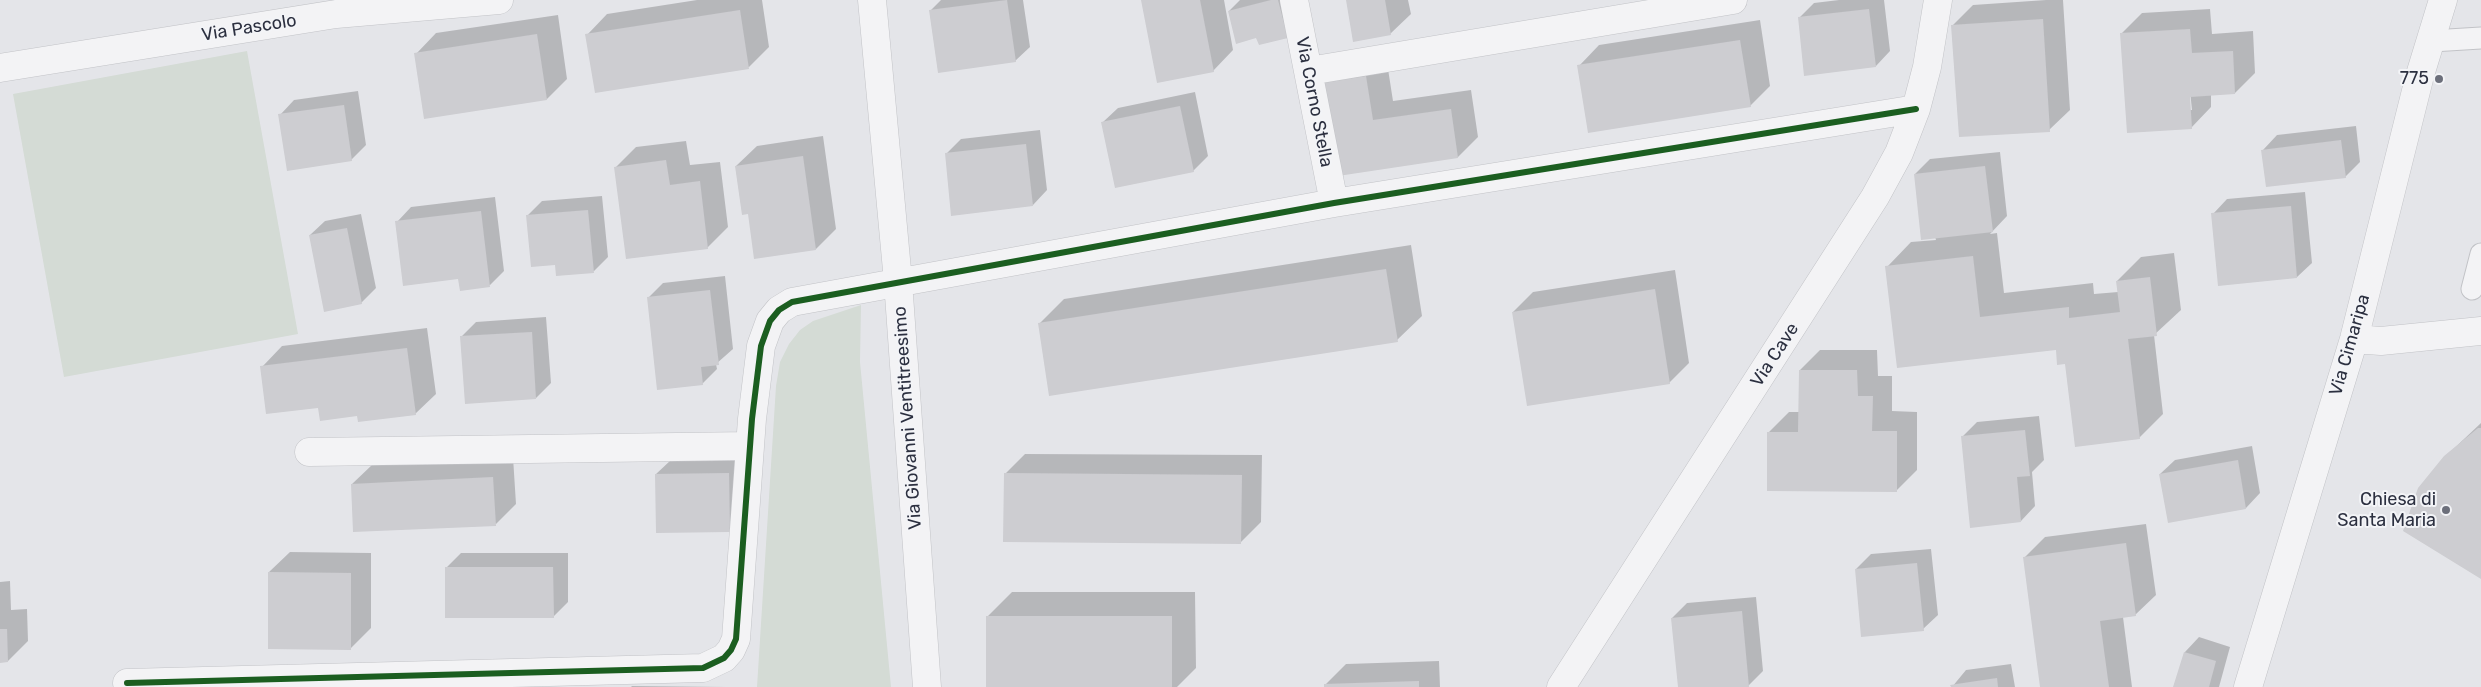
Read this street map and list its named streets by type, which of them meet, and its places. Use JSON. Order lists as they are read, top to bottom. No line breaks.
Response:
{"streets":{"street":["Via Pascolo","Via Corno Stella","Via Cimaripa","Via Cave","Via Giovanni Ventitreesimo"]},"places":["775","Chiesa di Santa Maria"]}
